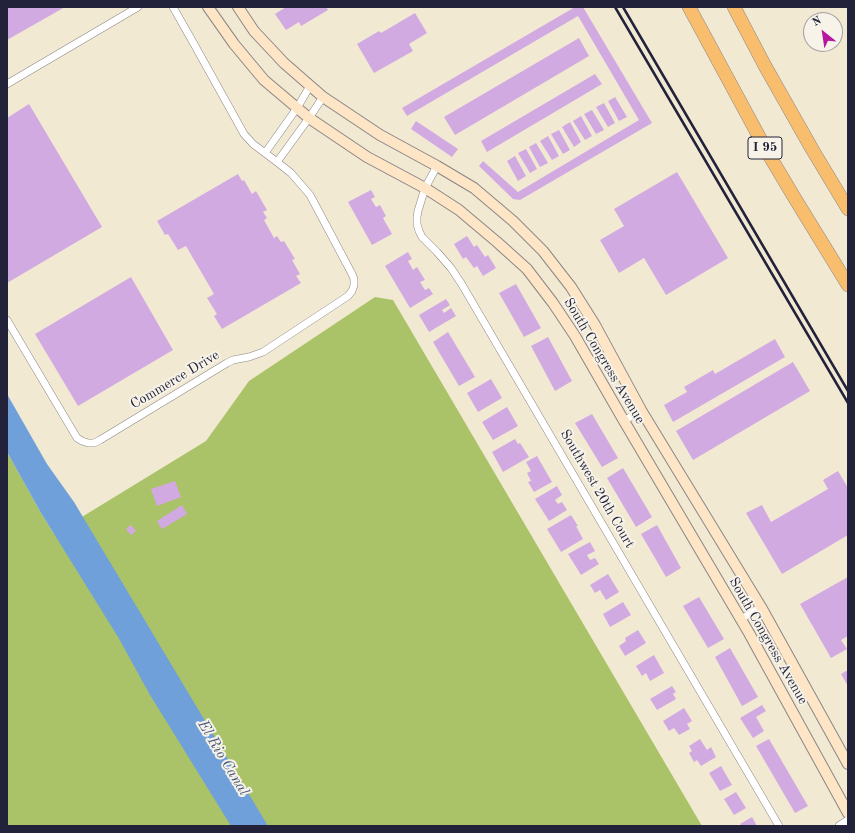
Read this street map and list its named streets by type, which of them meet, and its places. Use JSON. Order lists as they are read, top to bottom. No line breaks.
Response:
{"streets":{"highway":["I 95"],"main road":["South Congress Avenue"],"street":["Commerce Drive","Southwest 20th Court"]},"crossings":[["South Congress Avenue","Southwest 20th Court"]],"water":["El Rio Canal"],"north":"top left"}
